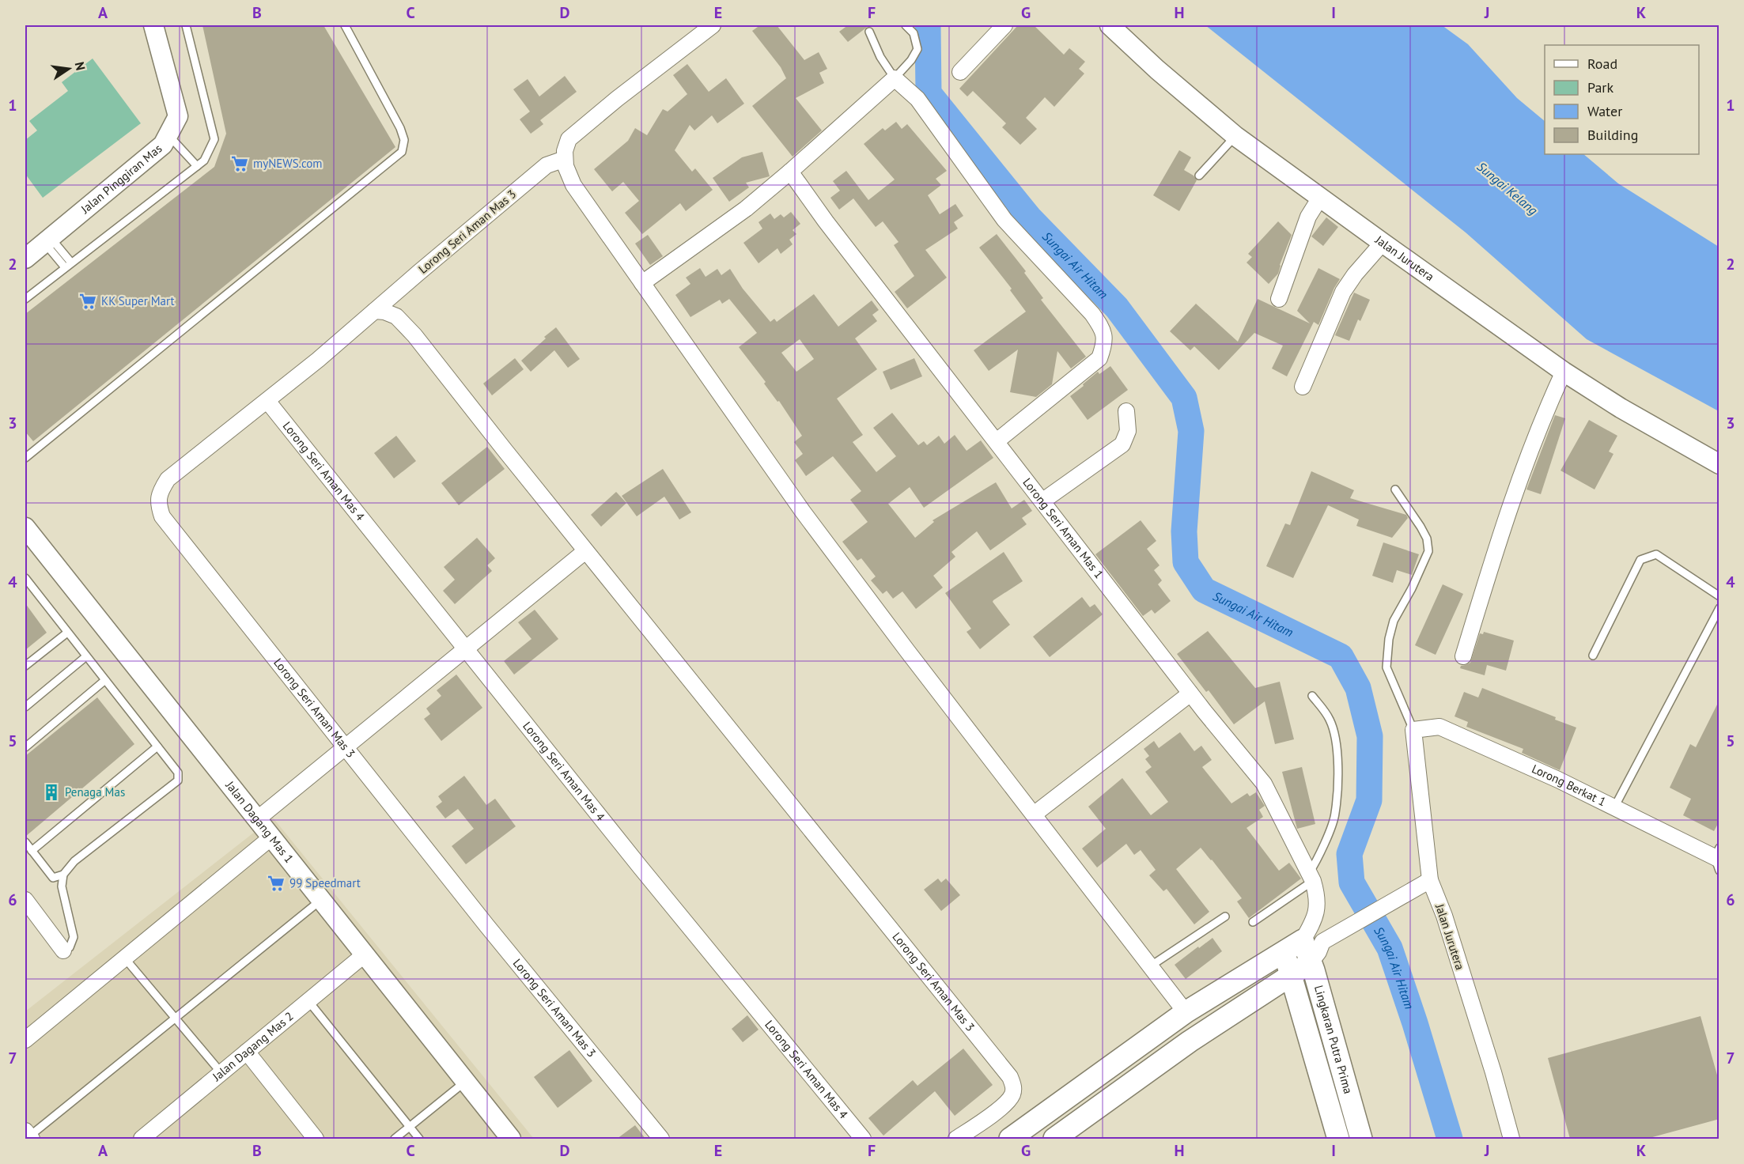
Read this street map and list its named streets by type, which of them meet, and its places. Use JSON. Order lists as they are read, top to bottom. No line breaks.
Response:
{"streets":{"main road":["Lingkaran Putra Prima"],"street":["Jalan Pinggiran Mas","Lorong Seri Aman Mas 3","Jalan Jurutera","Lorong Seri Aman Mas 4","Lorong Seri Aman Mas 1","Lorong Berkat 1","Jalan Dagang Mas 1","Jalan Dagang Mas 2"]},"crossings":[["Lorong Seri Aman Mas 3","Lorong Seri Aman Mas 4"],["Jalan Jurutera","Lorong Berkat 1"],["Jalan Dagang Mas 1","Jalan Dagang Mas 2"]],"water":["Sungai Kelang","Sungai Air Hitam"],"places":{"supermarket":["myNEWS.com","KK Super Mart","99 Speedmart"],"building":["Penaga Mas"]},"legend":["Road","Park","Water","Building"],"north":"right","grid":{"columns":["A","B","C","D","E","F","G","H","I","J","K"],"rows":["1","2","3","4","5","6","7"]}}
